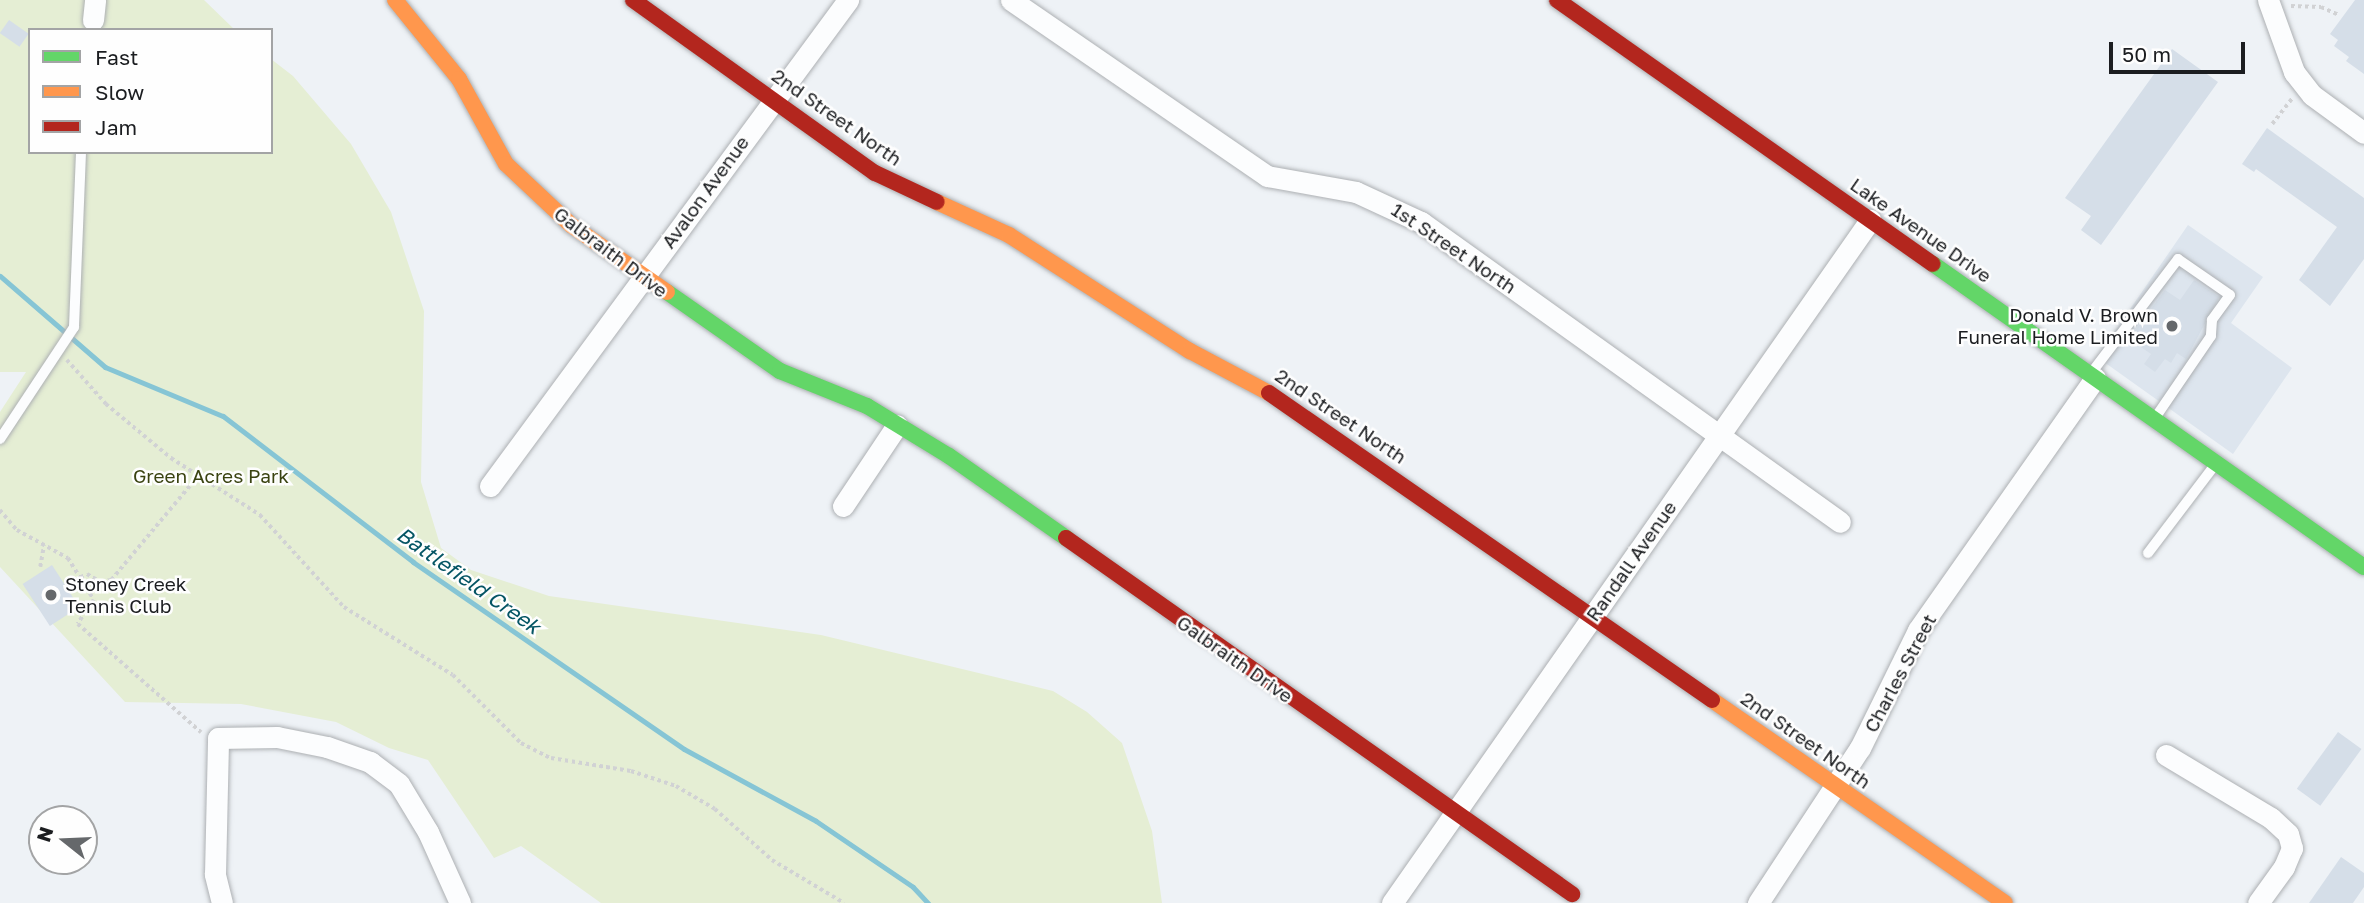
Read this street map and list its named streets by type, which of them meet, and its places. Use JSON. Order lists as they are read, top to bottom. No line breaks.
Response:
{"streets":{"street":["2nd Street North","Avalon Avenue","Lake Avenue Drive","1st Street North","Galbraith Drive","Randall Avenue","Charles Street"]},"crossings":[["2nd Street North","Avalon Avenue"],["2nd Street North","Randall Avenue"],["2nd Street North","Charles Street"],["Avalon Avenue","Galbraith Drive"],["Lake Avenue Drive","Randall Avenue"],["Lake Avenue Drive","Charles Street"],["1st Street North","Randall Avenue"],["Galbraith Drive","Randall Avenue"]],"water":["Battlefield Creek"],"parks":["Green Acres Park"],"places":["Donald V. Brown Funeral Home Limited","Stoney Creek Tennis Club"],"legend":["Fast","Slow","Jam"],"scale_bar":"50 m","north":"left"}
